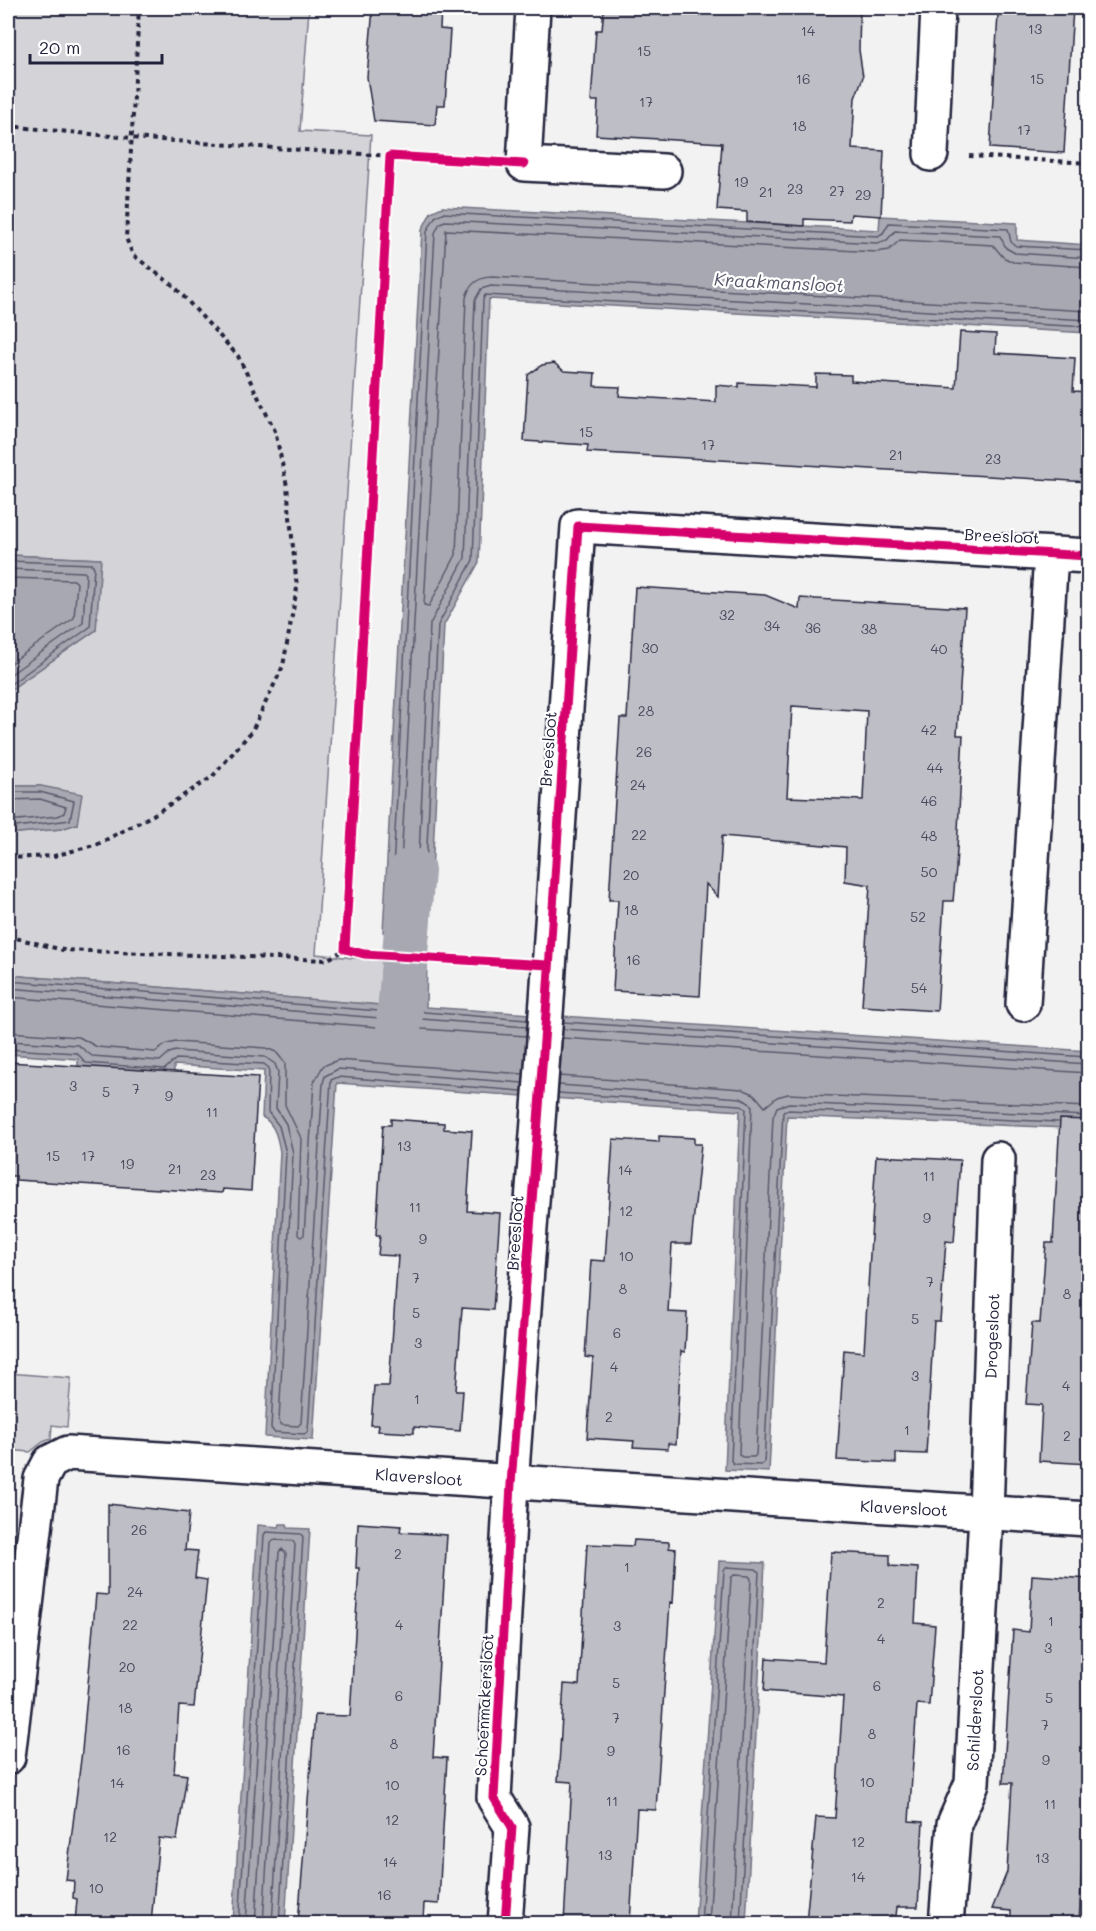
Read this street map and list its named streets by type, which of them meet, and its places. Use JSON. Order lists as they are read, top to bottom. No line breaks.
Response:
{"streets":{"street":["Breesloot","Drogesloot","Klaversloot","Schoenmakersloot","Schildersloot"]},"crossings":[["Breesloot","Klaversloot"],["Breesloot","Schoenmakersloot"],["Drogesloot","Klaversloot"],["Drogesloot","Schildersloot"],["Klaversloot","Schoenmakersloot"],["Klaversloot","Schildersloot"]],"water":["Kraakmansloot"],"house_numbers":["13","14","15","16","15","17","18","17","19","23","27","21","29","15","17","21","23","32","34","36","38","30","40","28","42","26","44","24","46","22","48","50","20","18","52","16","54","3","7","5","9","11","13","15","17","19","21","14","23","11","11","12","9","9","10","7","7","8","8","5","5","6","3","4","3","4","1","2","1","2","26","2","1","24","2","1","22","4","3","4","3","20","5","6","6","5","18","7","7","8","8","16","9","9","10","14","10","11","11","12","12","12","13","13","14","14","10","16"],"scale_bar":"20 m"}
